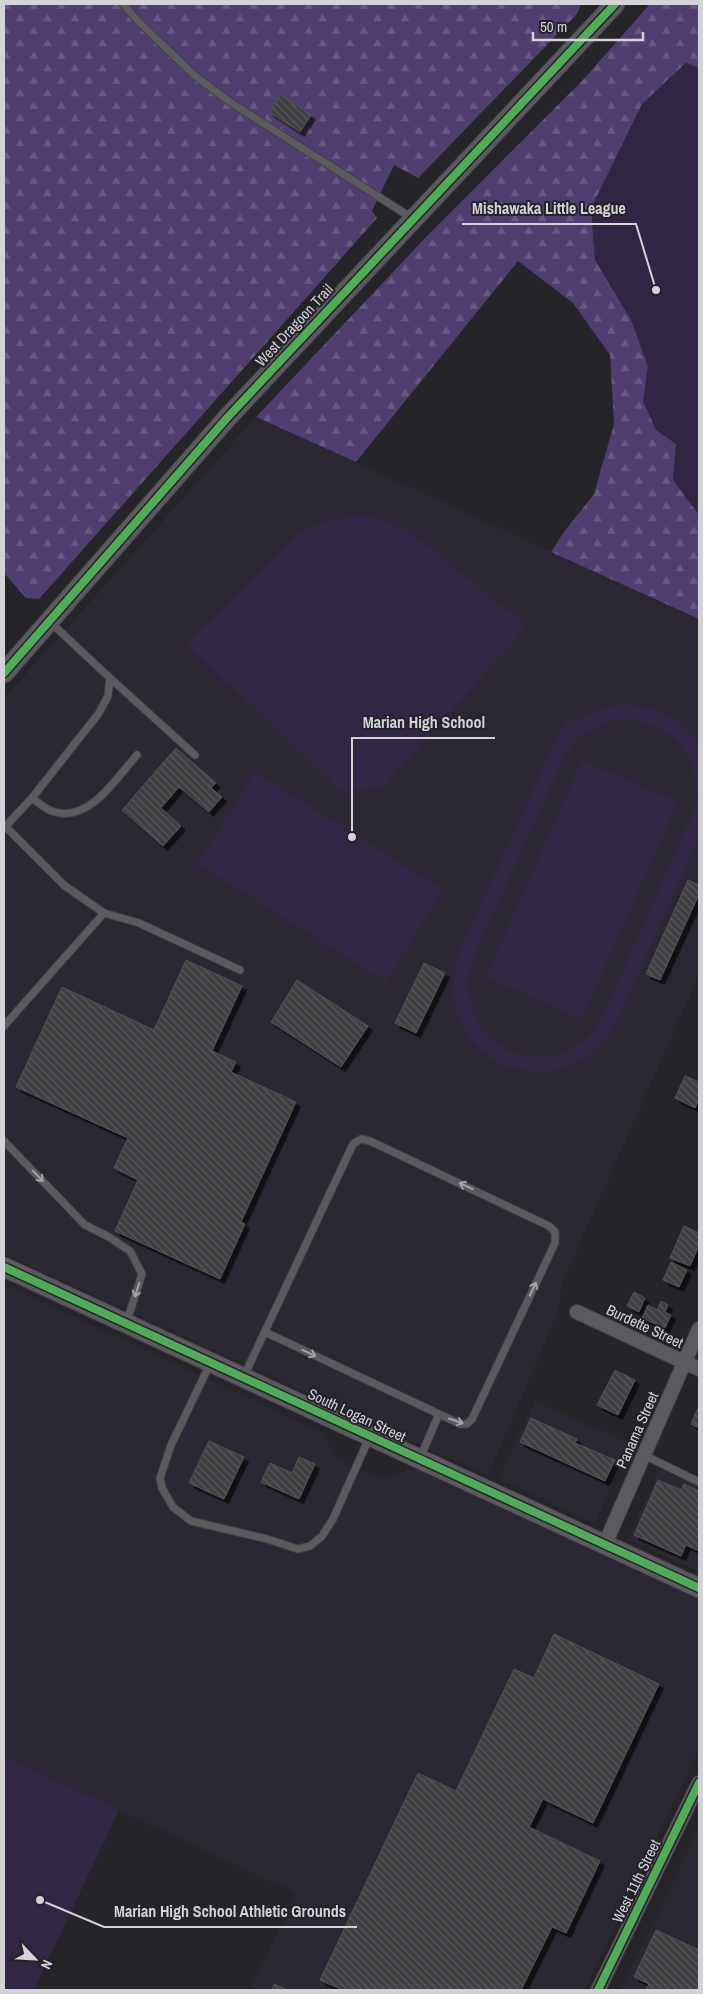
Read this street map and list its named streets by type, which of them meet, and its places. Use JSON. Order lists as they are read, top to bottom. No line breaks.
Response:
{"streets":{"street":["West Dragoon Trail","Burdette Street","South Logan Street","Panama Street","West 11th Street"]},"crossings":[["Burdette Street","Panama Street"],["South Logan Street","Panama Street"]],"places":["Mishawaka Little League","Marian High School","Marian High School Athletic Grounds"],"scale_bar":"50 m","north":"bottom right"}
